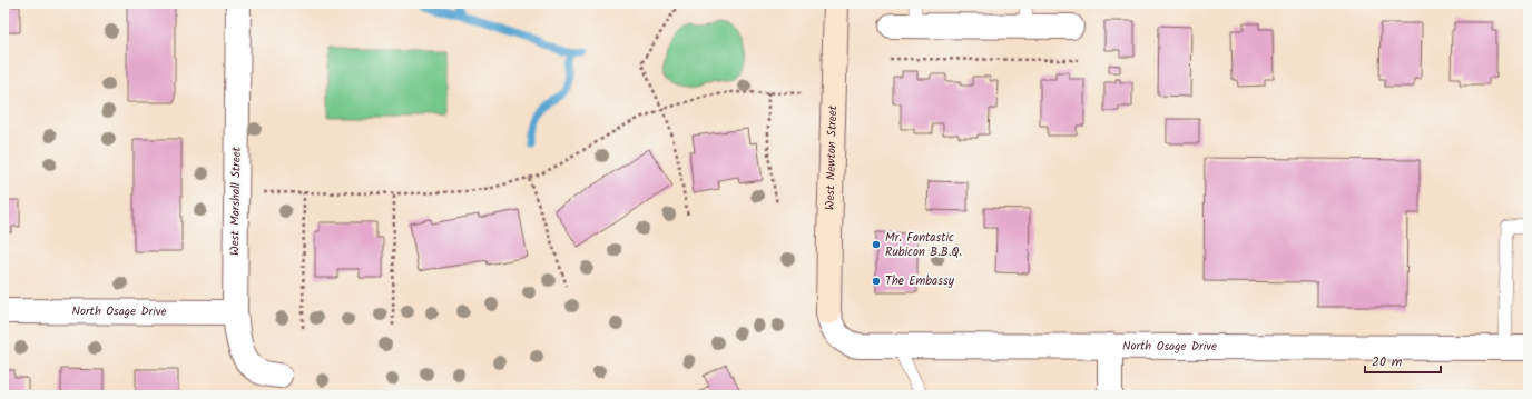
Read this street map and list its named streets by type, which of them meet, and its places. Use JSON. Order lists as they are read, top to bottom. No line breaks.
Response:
{"streets":{"street":["West Newton Street","West Marshall Street","North Osage Drive"]},"crossings":[["West Newton Street","North Osage Drive"],["West Marshall Street","North Osage Drive"]],"places":["Mr. Fantastic Rubicon B.B.Q.","The Embassy"],"scale_bar":"20 m"}
